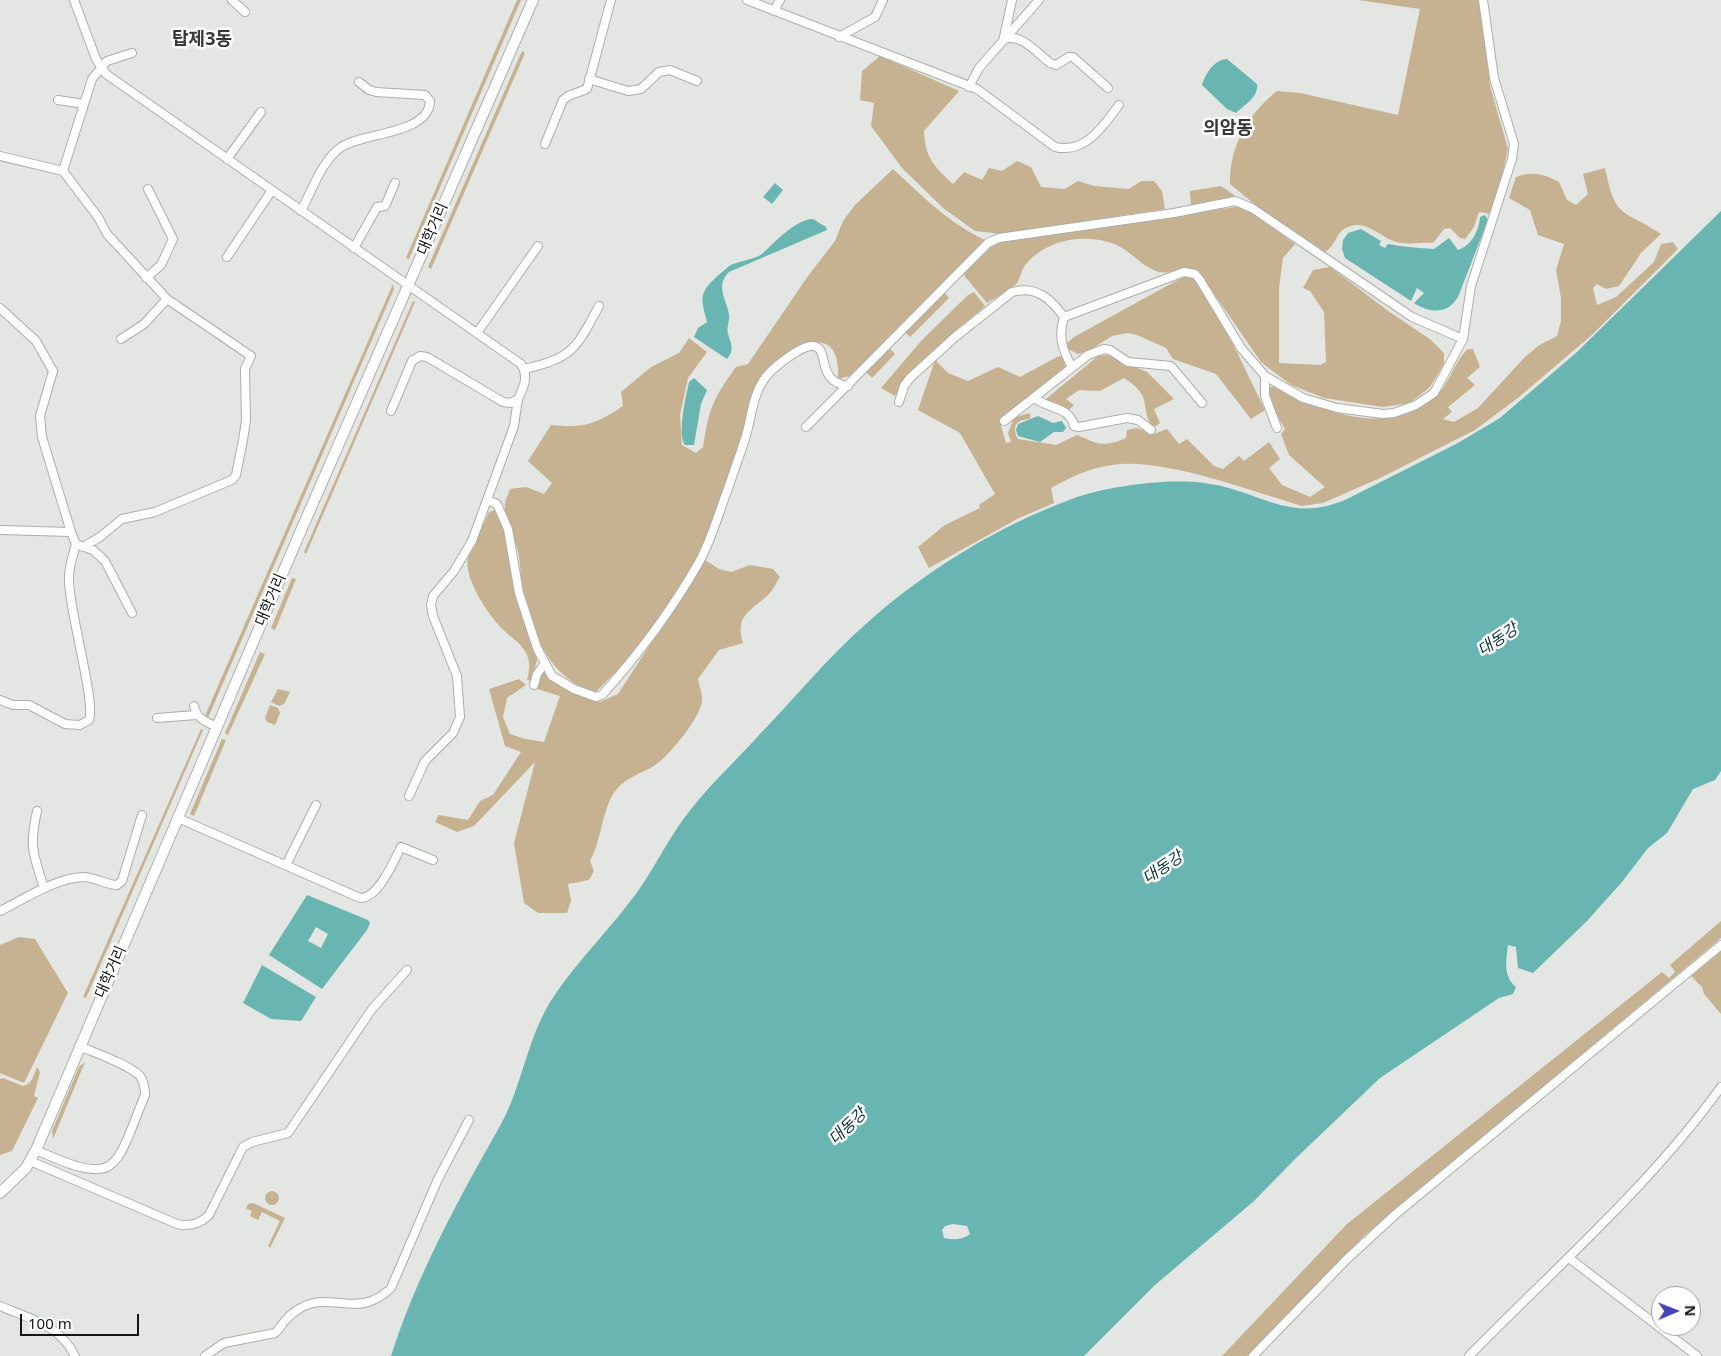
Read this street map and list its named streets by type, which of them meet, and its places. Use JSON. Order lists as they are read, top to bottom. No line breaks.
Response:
{"streets":{"main road":["대학거리"]},"districts":["탑제3동","의암동"],"water":["대동강"],"scale_bar":"100 m","north":"right"}
